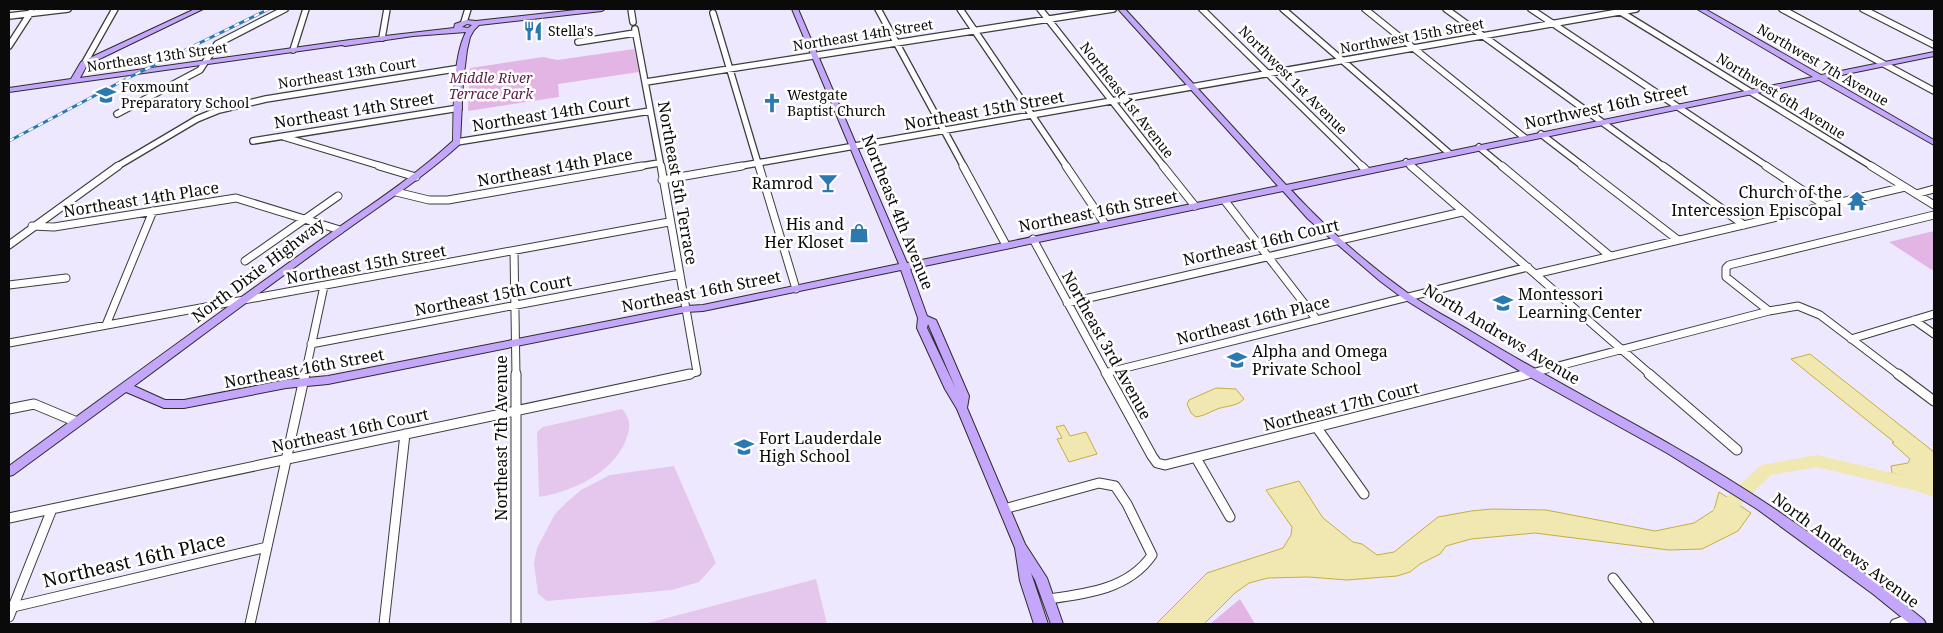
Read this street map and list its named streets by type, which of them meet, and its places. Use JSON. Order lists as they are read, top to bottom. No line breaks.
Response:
{"streets":{"street":["Northeast 14th Street","Northwest 15th Street","Northeast 13th Street","Northwest 7th Avenue","Northeast 13th Court","Northwest 1st Avenue","Northwest 6th Avenue","Northeast 1st Avenue","Northwest 16th Street","Northeast 15th Street","Northeast 14th Court","Northeast 14th Place","Northeast 5th Terrace","Northeast 16th Street","Northeast 4th Avenue","Northeast 16th Court","North Dixie Highway","Northeast 15th Court","Northeast 16th Place","North Andrews Avenue","Northeast 3rd Avenue","Northeast 17th Court","Northeast 7th Avenue"]},"crossings":[["Northeast 14th Street","Northeast 1st Avenue"],["Northeast 14th Street","Northeast 5th Terrace"],["Northeast 14th Street","Northeast 4th Avenue"],["Northwest 15th Street","Northwest 1st Avenue"],["Northwest 15th Street","Northwest 6th Avenue"],["Northwest 15th Street","Northeast 15th Street"],["Northwest 15th Street","North Andrews Avenue"],["Northwest 7th Avenue","Northwest 16th Street"],["Northeast 13th Court","Northeast 14th Place"],["Northwest 1st Avenue","Northwest 16th Street"],["Northwest 6th Avenue","Northwest 16th Street"],["Northeast 1st Avenue","Northeast 15th Street"],["Northeast 1st Avenue","Northeast 16th Street"],["Northwest 16th Street","Northeast 16th Street"],["Northwest 16th Street","North Andrews Avenue"],["Northeast 15th Street","Northeast 5th Terrace"],["Northeast 15th Street","Northeast 4th Avenue"],["Northeast 15th Street","North Dixie Highway"],["Northeast 15th Street","North Andrews Avenue"],["Northeast 15th Street","Northeast 7th Avenue"],["Northeast 14th Court","Northeast 5th Terrace"],["Northeast 14th Court","North Dixie Highway"],["Northeast 14th Place","Northeast 5th Terrace"],["Northeast 14th Place","North Dixie Highway"],["Northeast 5th Terrace","Northeast 16th Street"],["Northeast 5th Terrace","Northeast 16th Court"],["Northeast 5th Terrace","Northeast 15th Court"],["Northeast 16th Street","Northeast 4th Avenue"],["Northeast 16th Street","North Dixie Highway"],["Northeast 16th Street","North Andrews Avenue"],["Northeast 16th Street","Northeast 3rd Avenue"],["Northeast 16th Street","Northeast 7th Avenue"],["Northeast 16th Court","North Andrews Avenue"],["Northeast 16th Court","Northeast 3rd Avenue"],["Northeast 16th Court","Northeast 7th Avenue"],["Northeast 15th Court","Northeast 7th Avenue"],["Northeast 16th Place","North Andrews Avenue"],["Northeast 16th Place","Northeast 3rd Avenue"],["North Andrews Avenue","Northeast 17th Court"],["Northeast 3rd Avenue","Northeast 17th Court"]],"parks":["Middle River Terrace Park"],"places":{"restaurant":["Stella's"],"school or university":["Foxmount Preparatory School","Montessori Learning Center","Alpha and Omega Private School","Fort Lauderdale High School"],"church":["Westgate Baptist Church"],"bar":["Ramrod"],"temple":["Church of the Intercession Episcopal"],"shop":["His and Her Kloset"]}}
